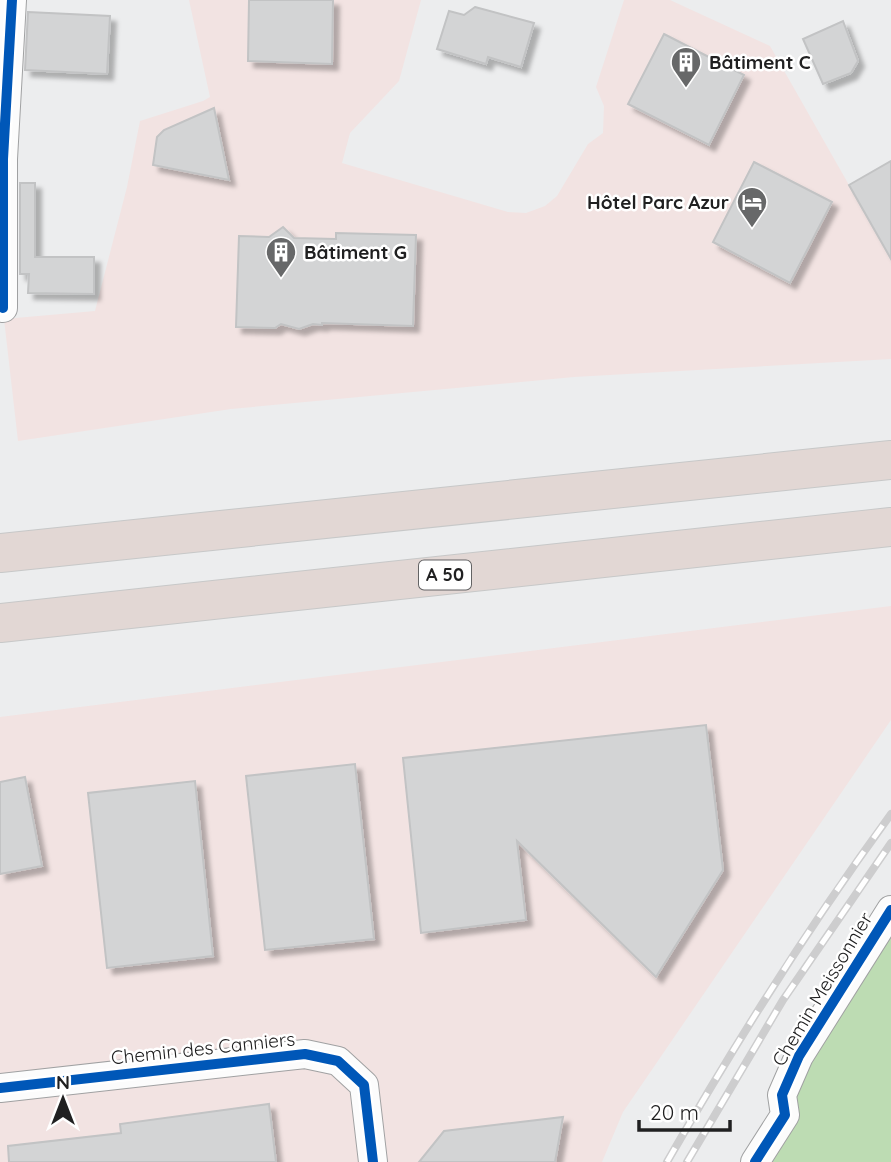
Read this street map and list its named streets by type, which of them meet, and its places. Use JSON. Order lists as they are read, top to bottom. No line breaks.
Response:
{"streets":{"highway":["A 50"],"street":["Chemin Meissonnier","Chemin des Canniers"]},"places":{"building":["Bâtiment C","Bâtiment G"],"hotel":["Hôtel Parc Azur"]},"scale_bar":"20 m","north":"top"}
